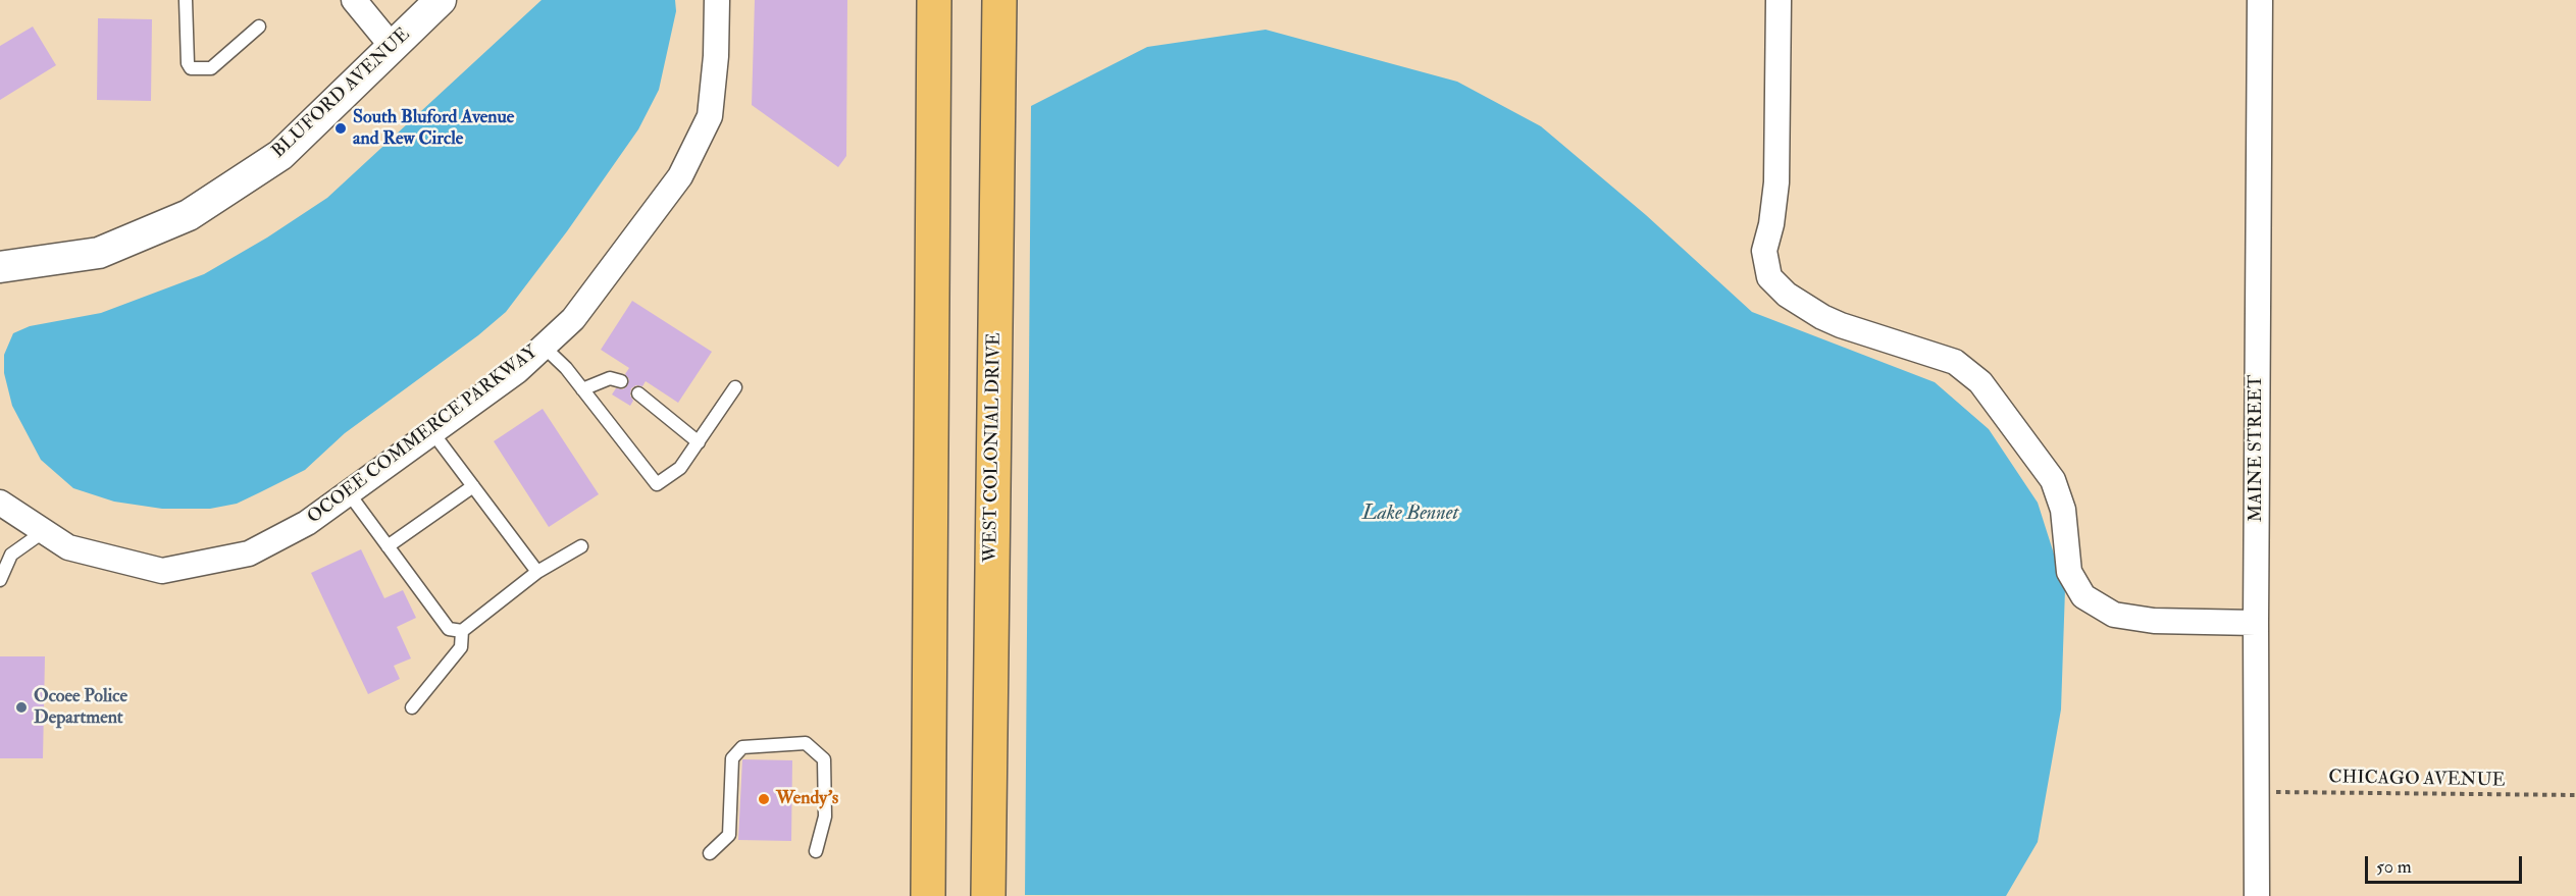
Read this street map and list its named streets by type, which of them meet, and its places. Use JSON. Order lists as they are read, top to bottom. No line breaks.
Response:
{"streets":{"highway":["WEST COLONIAL DRIVE"],"street":["BLUFORD AVENUE","OCOEE COMMERCE PARKWAY","MAINE STREET"],"path":["CHICAGO AVENUE"]},"crossings":[["MAINE STREET","CHICAGO AVENUE"]],"water":["Lake Bennet"],"places":["South Bluford Avenue and Rew Circle","Ocoee Police Department","Wendy's"],"scale_bar":"50 m"}
